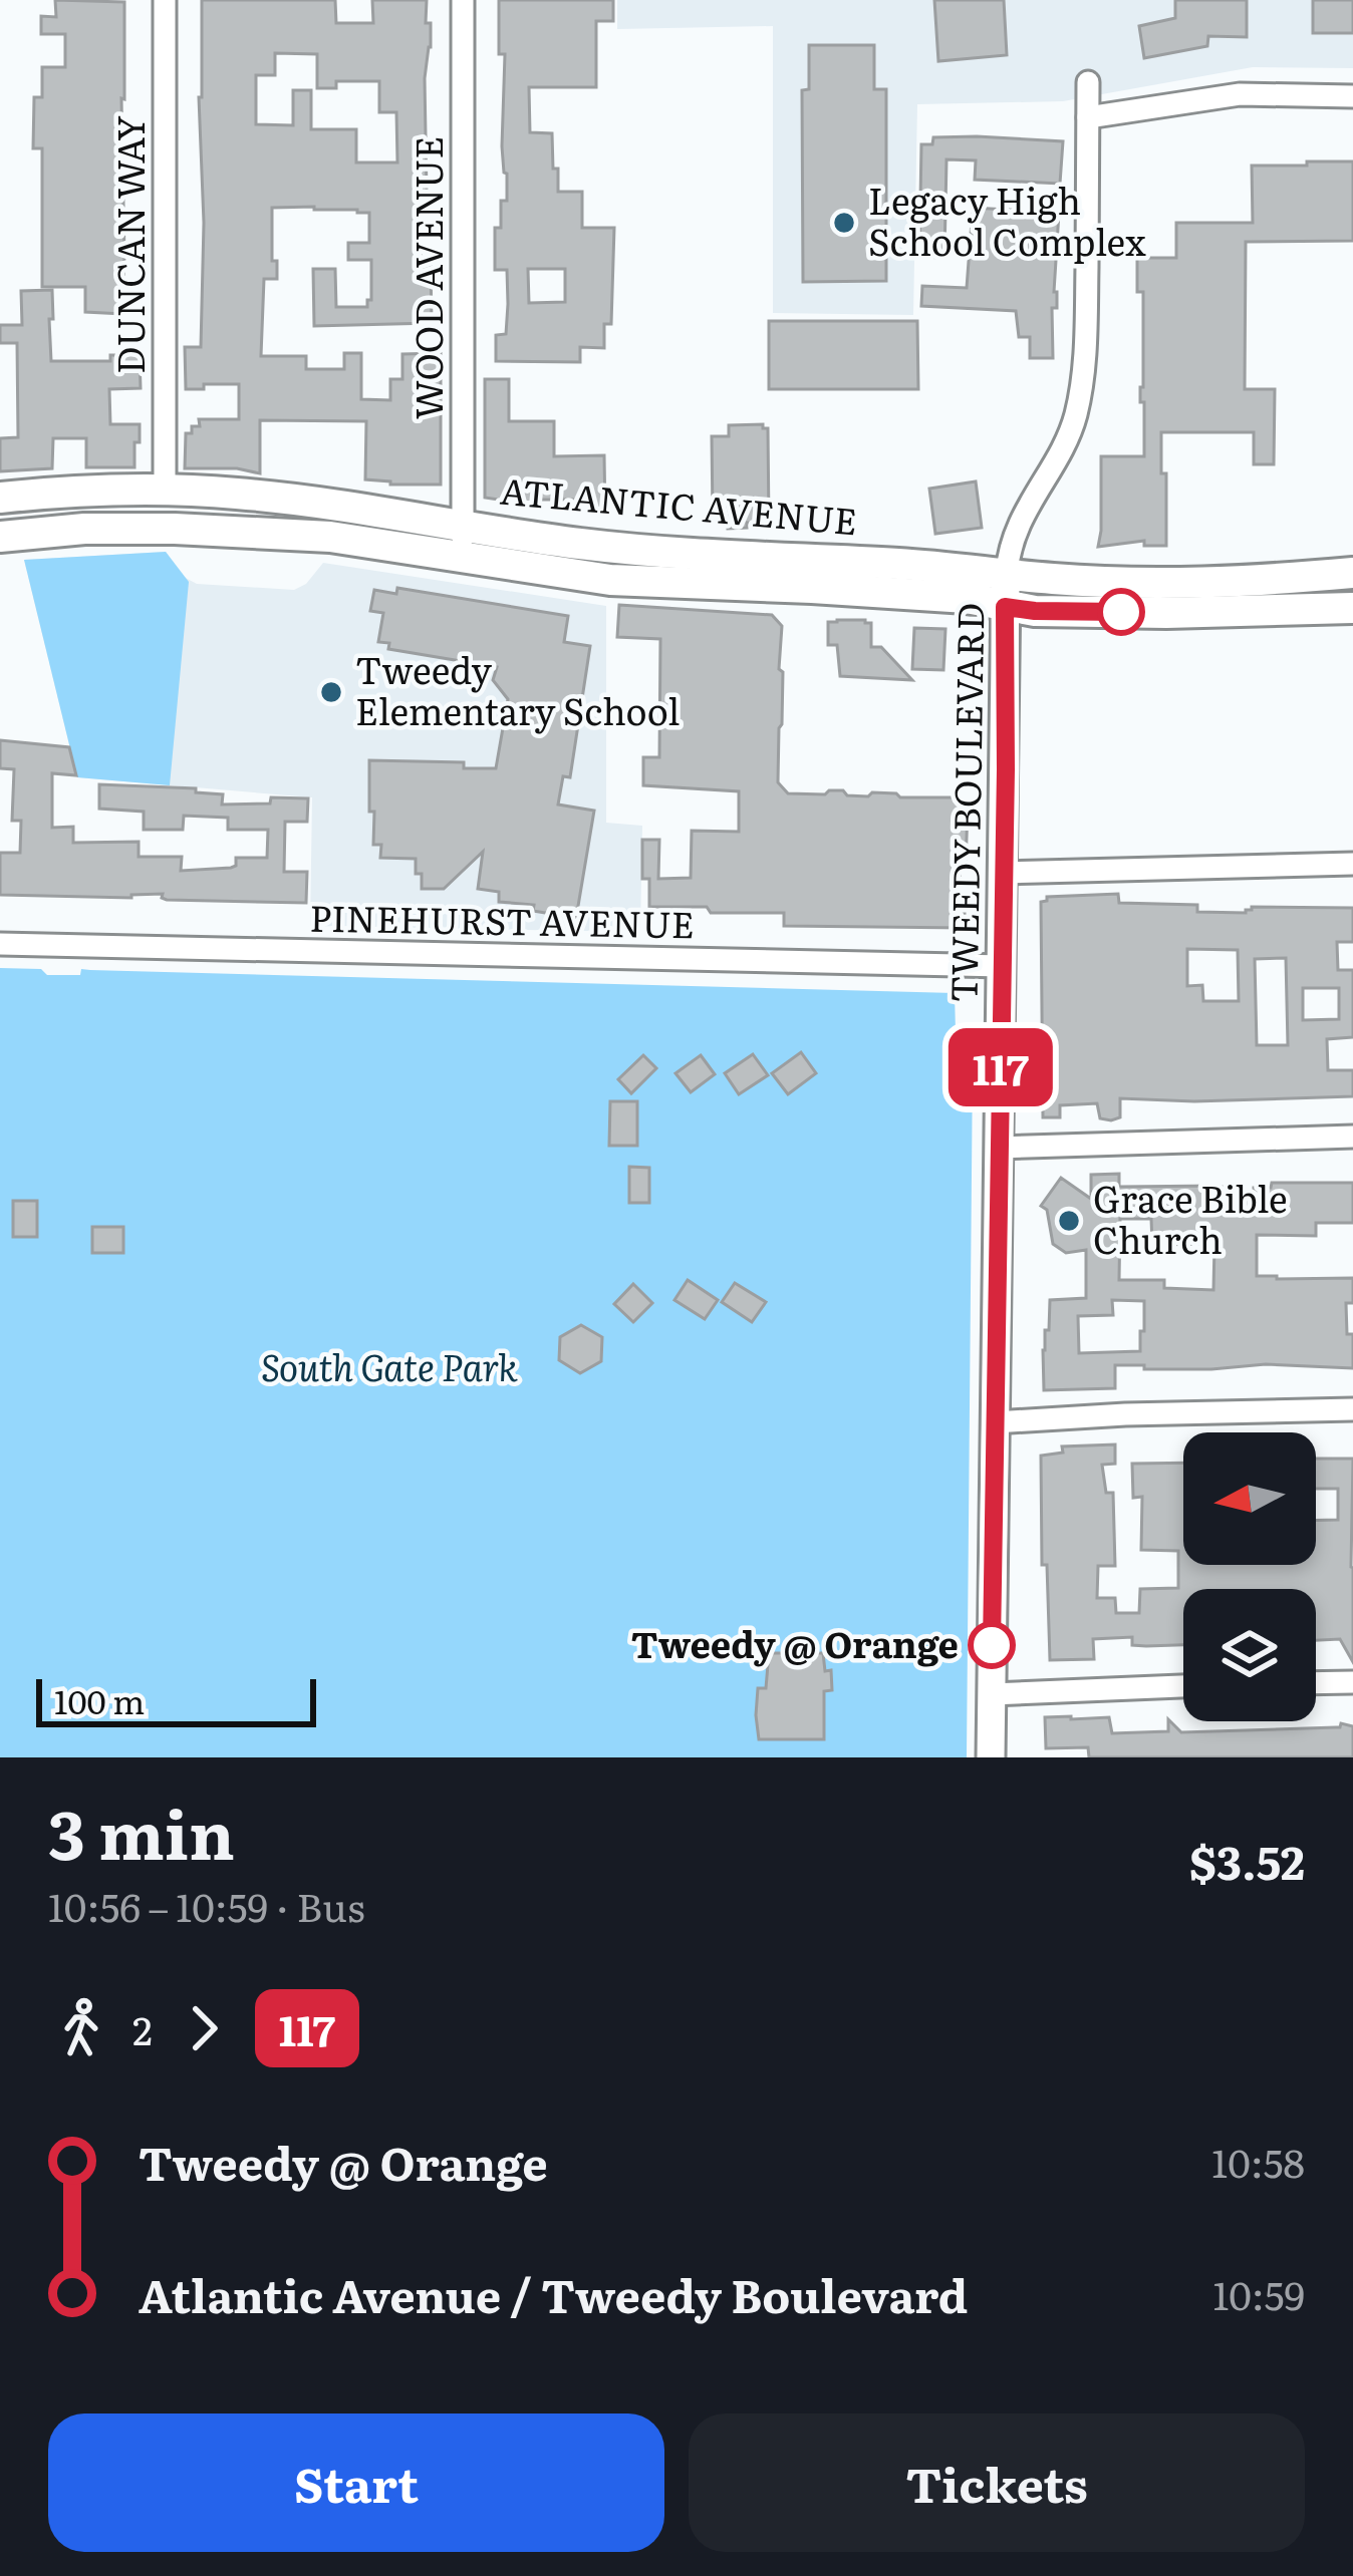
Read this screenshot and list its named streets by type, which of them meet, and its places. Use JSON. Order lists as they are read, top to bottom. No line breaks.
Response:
{"streets":{"main road":["ATLANTIC AVENUE","TWEEDY BOULEVARD"],"street":["DUNCAN WAY","WOOD AVENUE","PINEHURST AVENUE"]},"crossings":[["DUNCAN WAY","ATLANTIC AVENUE"],["WOOD AVENUE","ATLANTIC AVENUE"],["ATLANTIC AVENUE","TWEEDY BOULEVARD"],["TWEEDY BOULEVARD","PINEHURST AVENUE"]],"parks":["South Gate Park"],"places":["Legacy High School Complex","Tweedy Elementary School","Grace Bible Church","Tweedy @ Orange"],"lines":["bus line 117"],"scale_bar":"100 m","north":"left","page":{"on_map":"117","scale":"100 m","heading":["3 min","10:56 – 10:59 · Bus","$3.52"],"legs":["2","117"],"list":[{"name":"Tweedy @ Orange","value":"10:58"},{"name":"Atlantic Avenue / Tweedy Boulevard","value":"10:59"}],"buttons":["Start","Tickets"]}}
